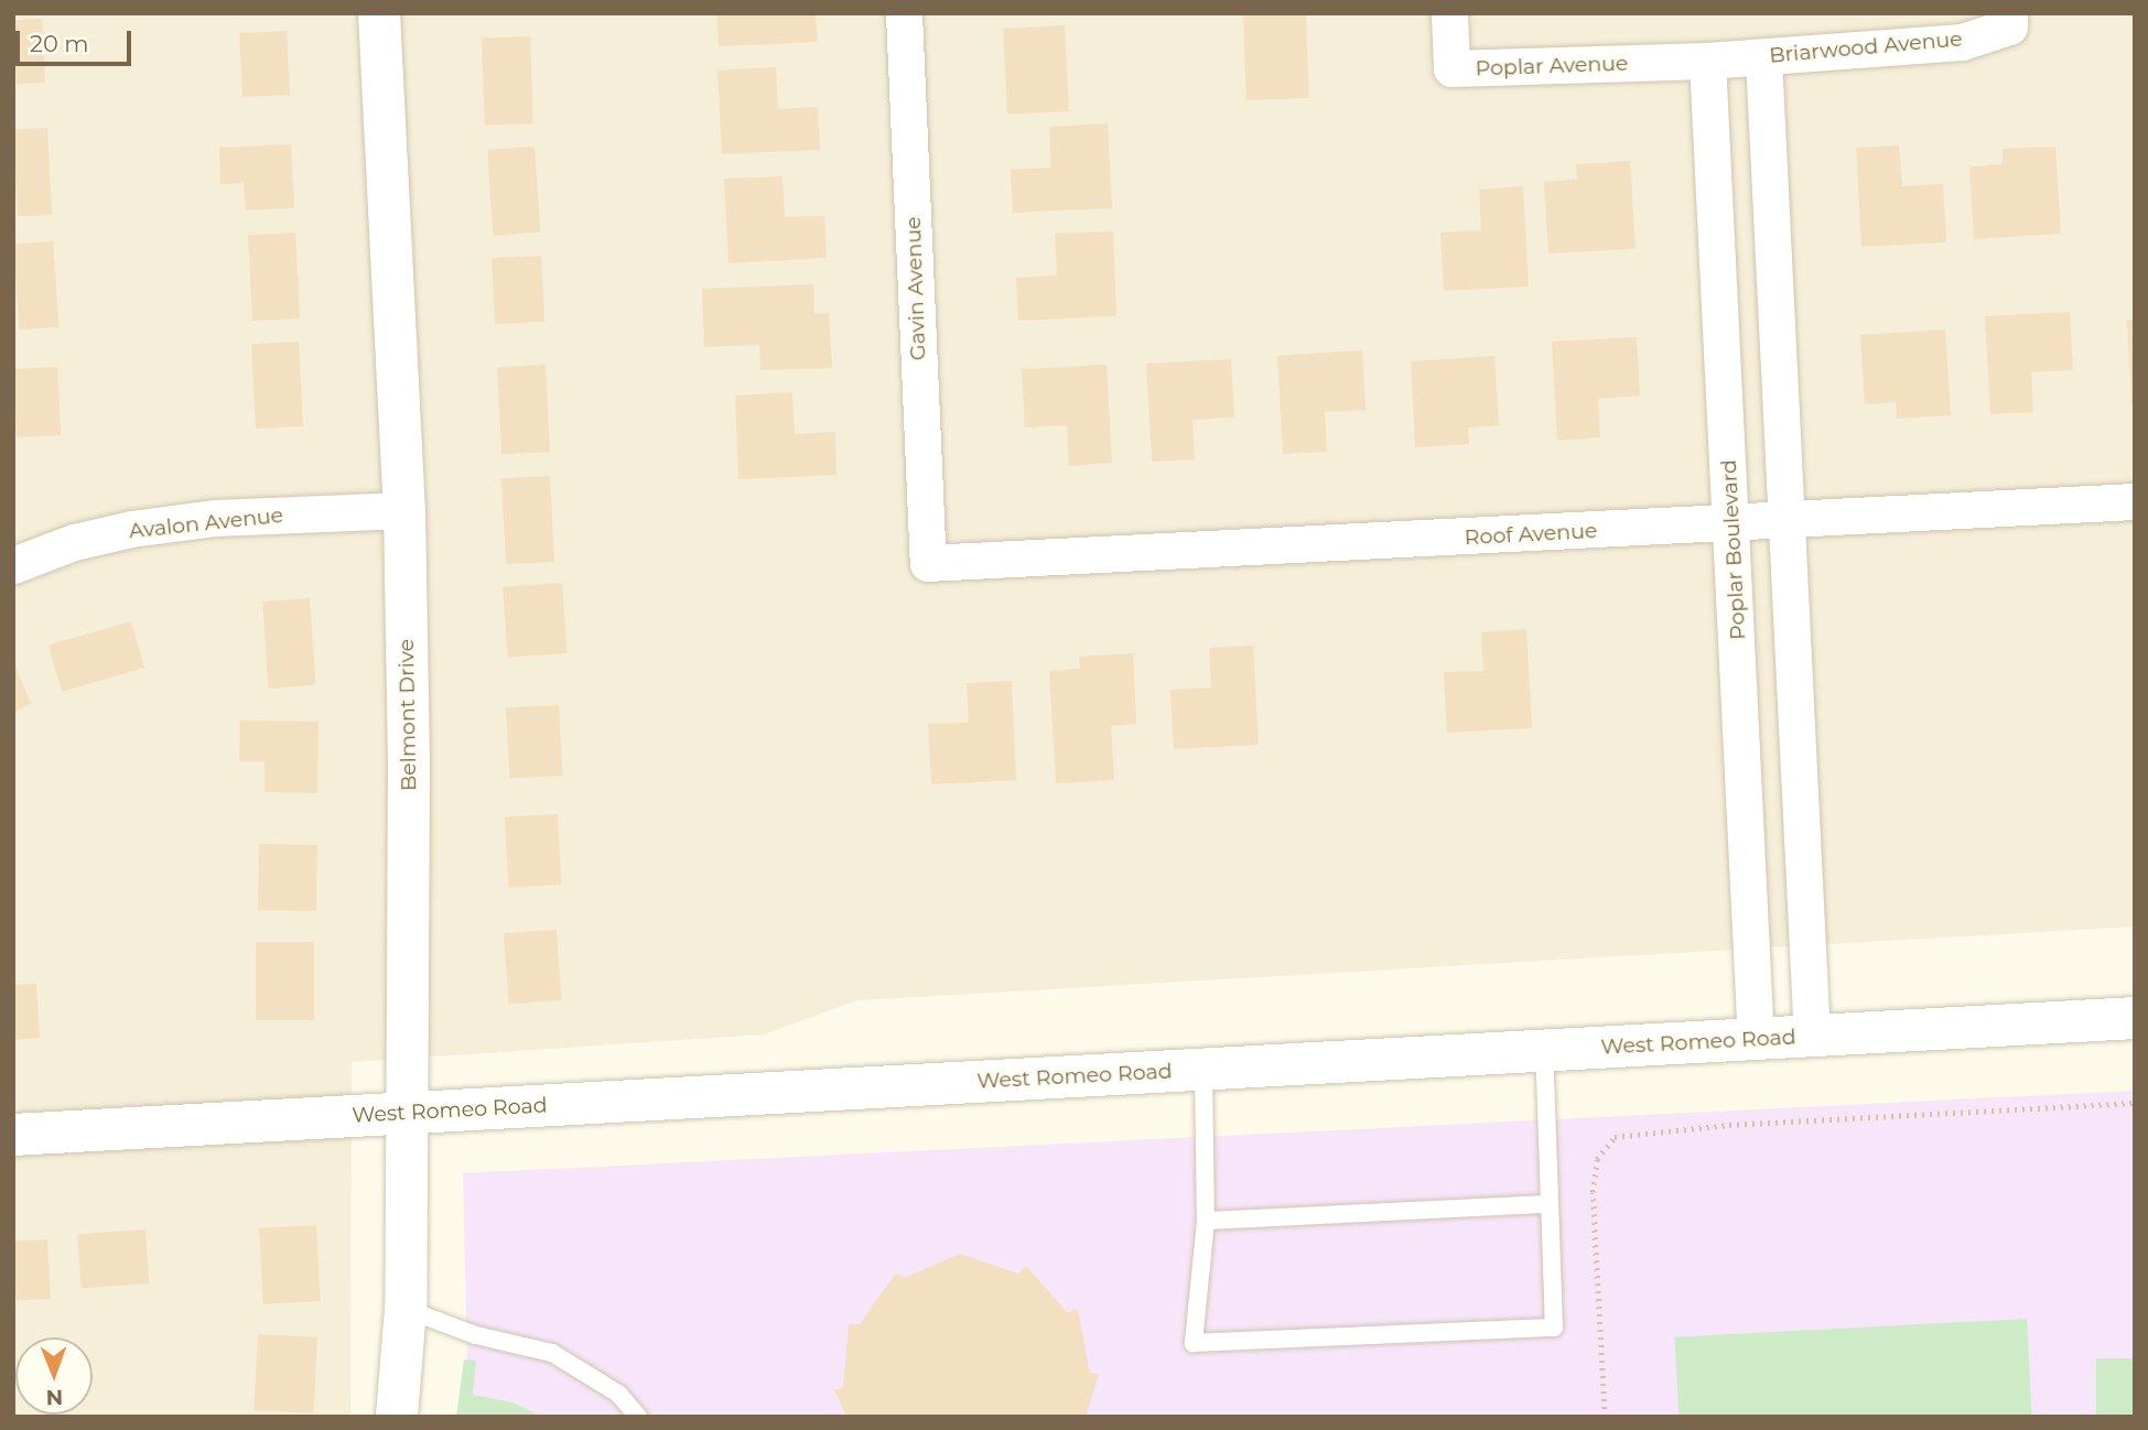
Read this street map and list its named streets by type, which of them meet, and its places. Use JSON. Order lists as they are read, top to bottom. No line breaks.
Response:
{"streets":{"main road":["Belmont Drive","West Romeo Road"],"street":["Briarwood Avenue","Poplar Avenue","Gavin Avenue","Avalon Avenue","Roof Avenue","Poplar Boulevard"]},"crossings":[["Briarwood Avenue","Poplar Avenue"],["Briarwood Avenue","Poplar Boulevard"],["Poplar Avenue","Poplar Boulevard"],["Gavin Avenue","Roof Avenue"],["Avalon Avenue","Belmont Drive"],["Roof Avenue","Poplar Boulevard"],["Poplar Boulevard","West Romeo Road"],["Belmont Drive","West Romeo Road"]],"scale_bar":"20 m","north":"bottom"}
